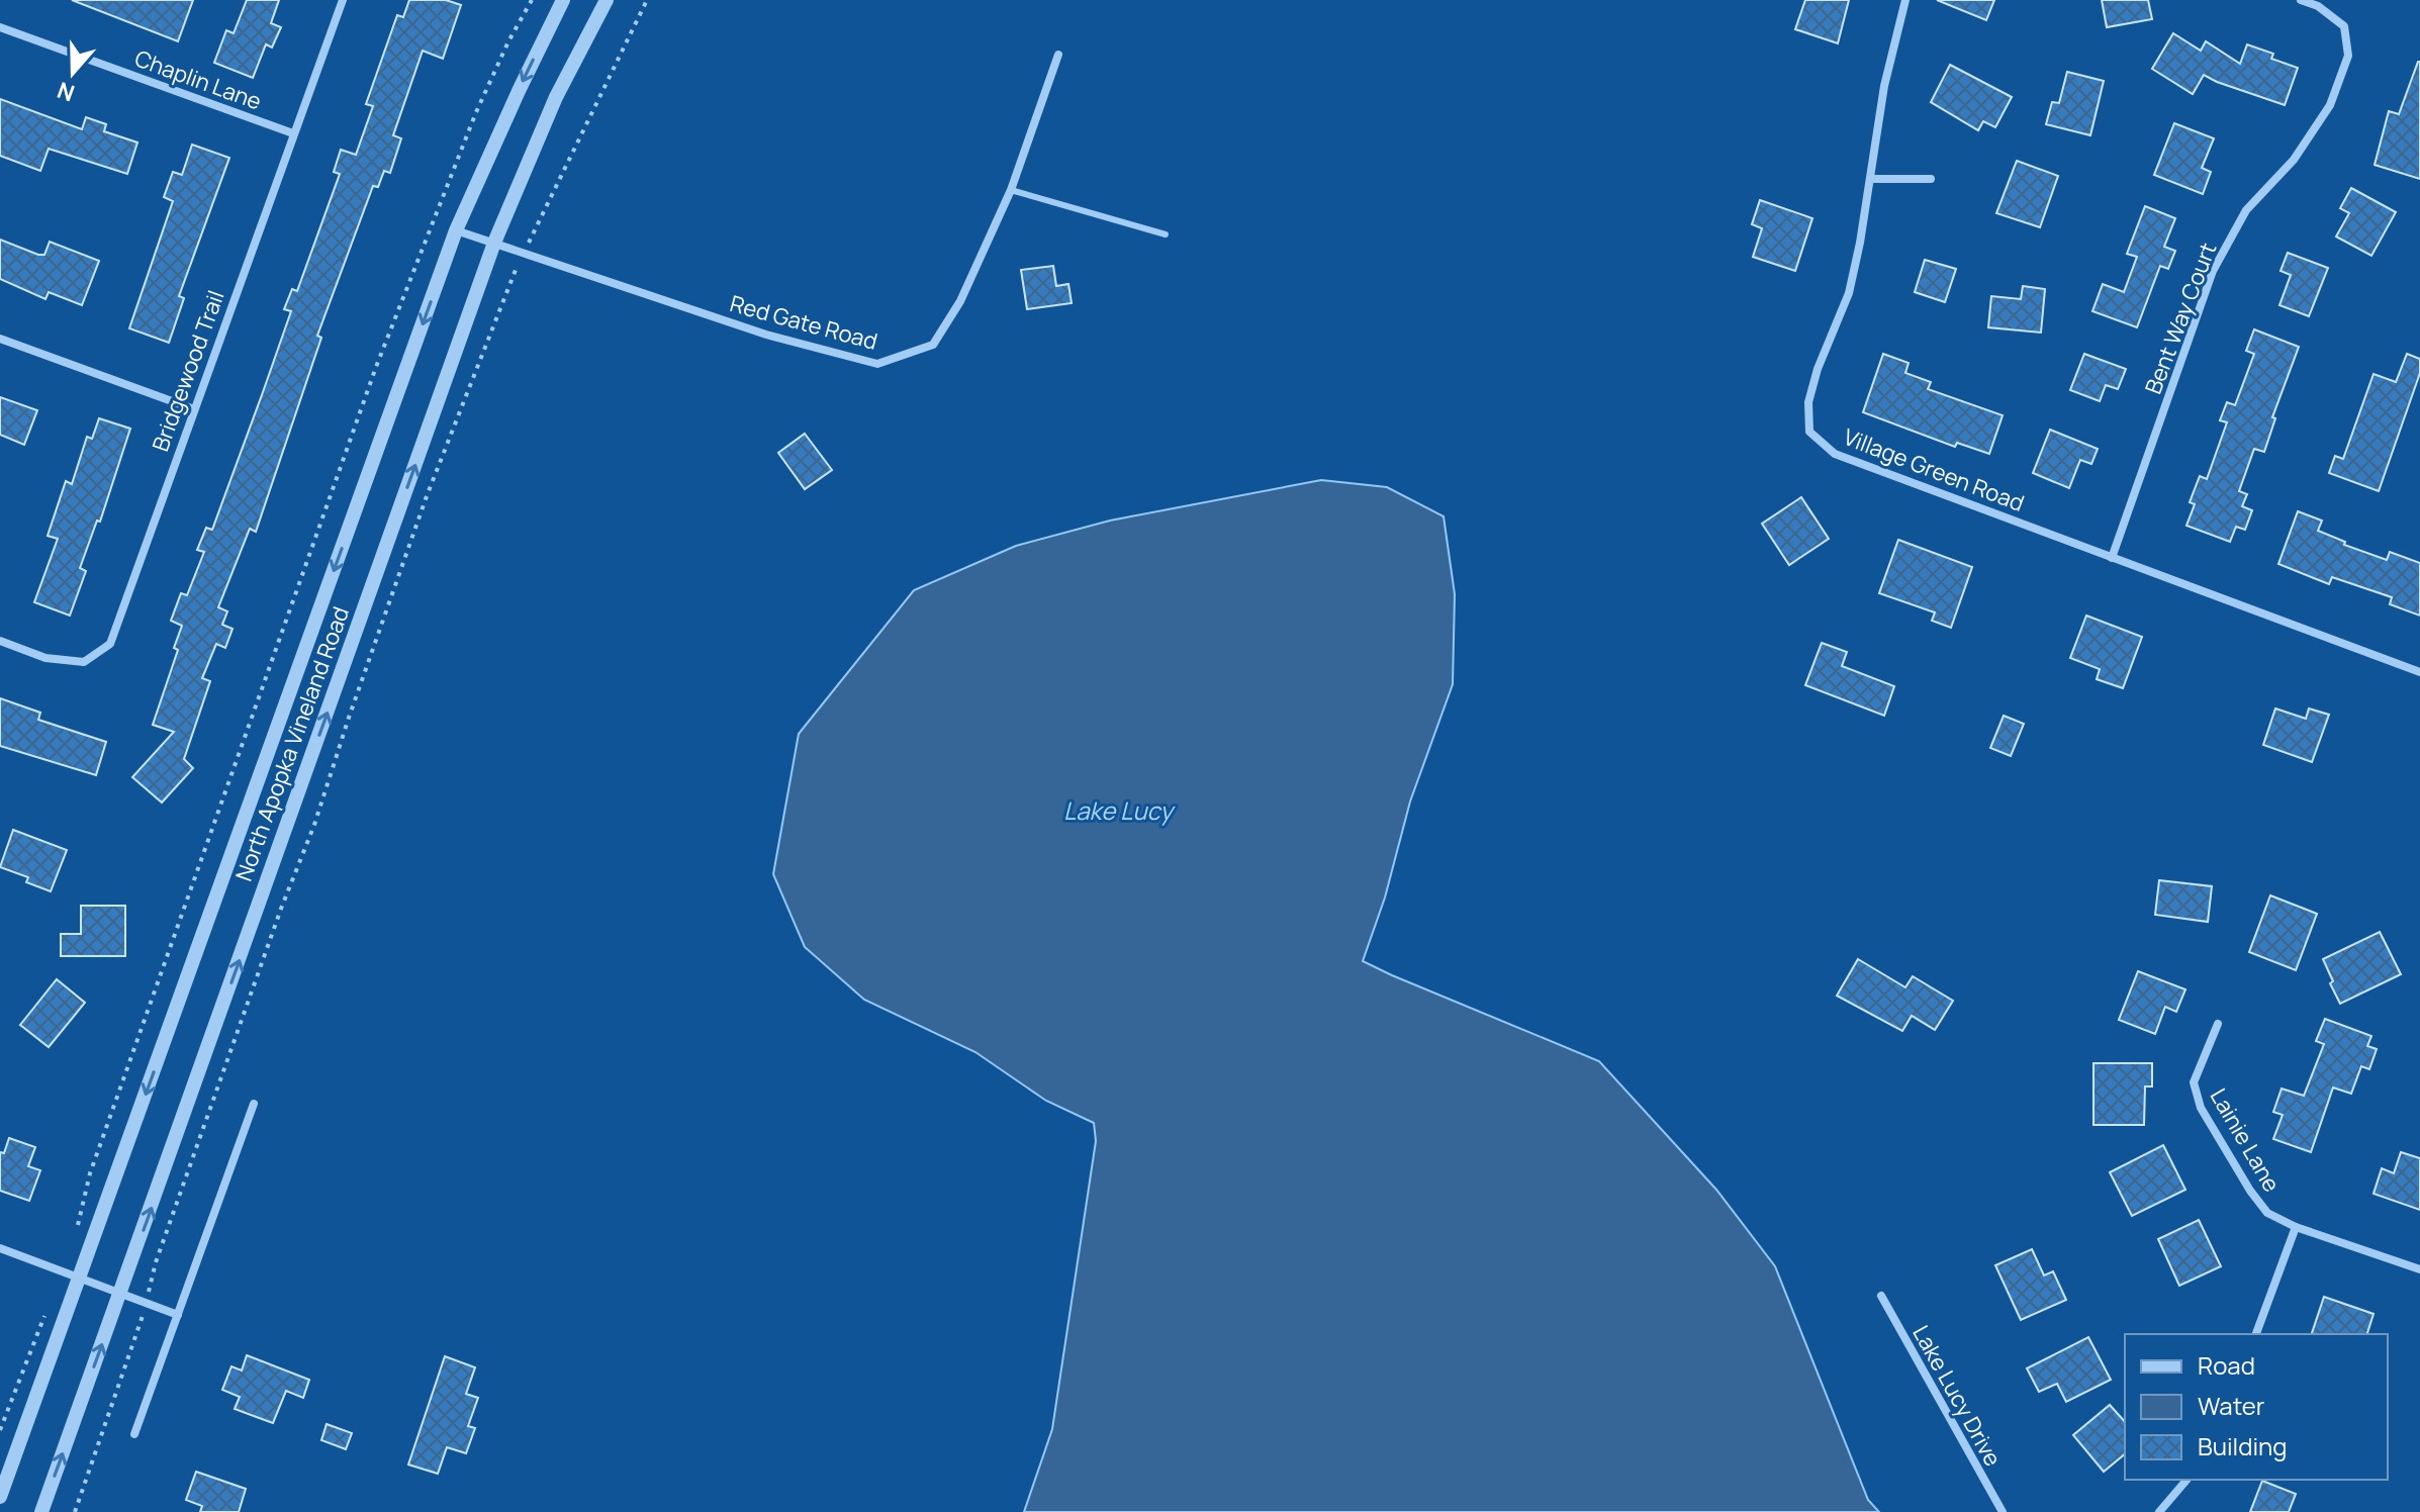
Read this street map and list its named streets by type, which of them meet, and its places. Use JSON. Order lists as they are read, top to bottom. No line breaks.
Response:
{"streets":{"street":["Chaplin Lane","Bent Way Court","Red Gate Road","Bridgewood Trail","Village Green Road","North Apopka Vineland Road","Lainie Lane","Lake Lucy Drive"]},"crossings":[["Chaplin Lane","Bridgewood Trail"],["Bent Way Court","Village Green Road"],["Red Gate Road","North Apopka Vineland Road"]],"water":["Lake Lucy"],"legend":["Road","Water","Building"],"north":"bottom"}
